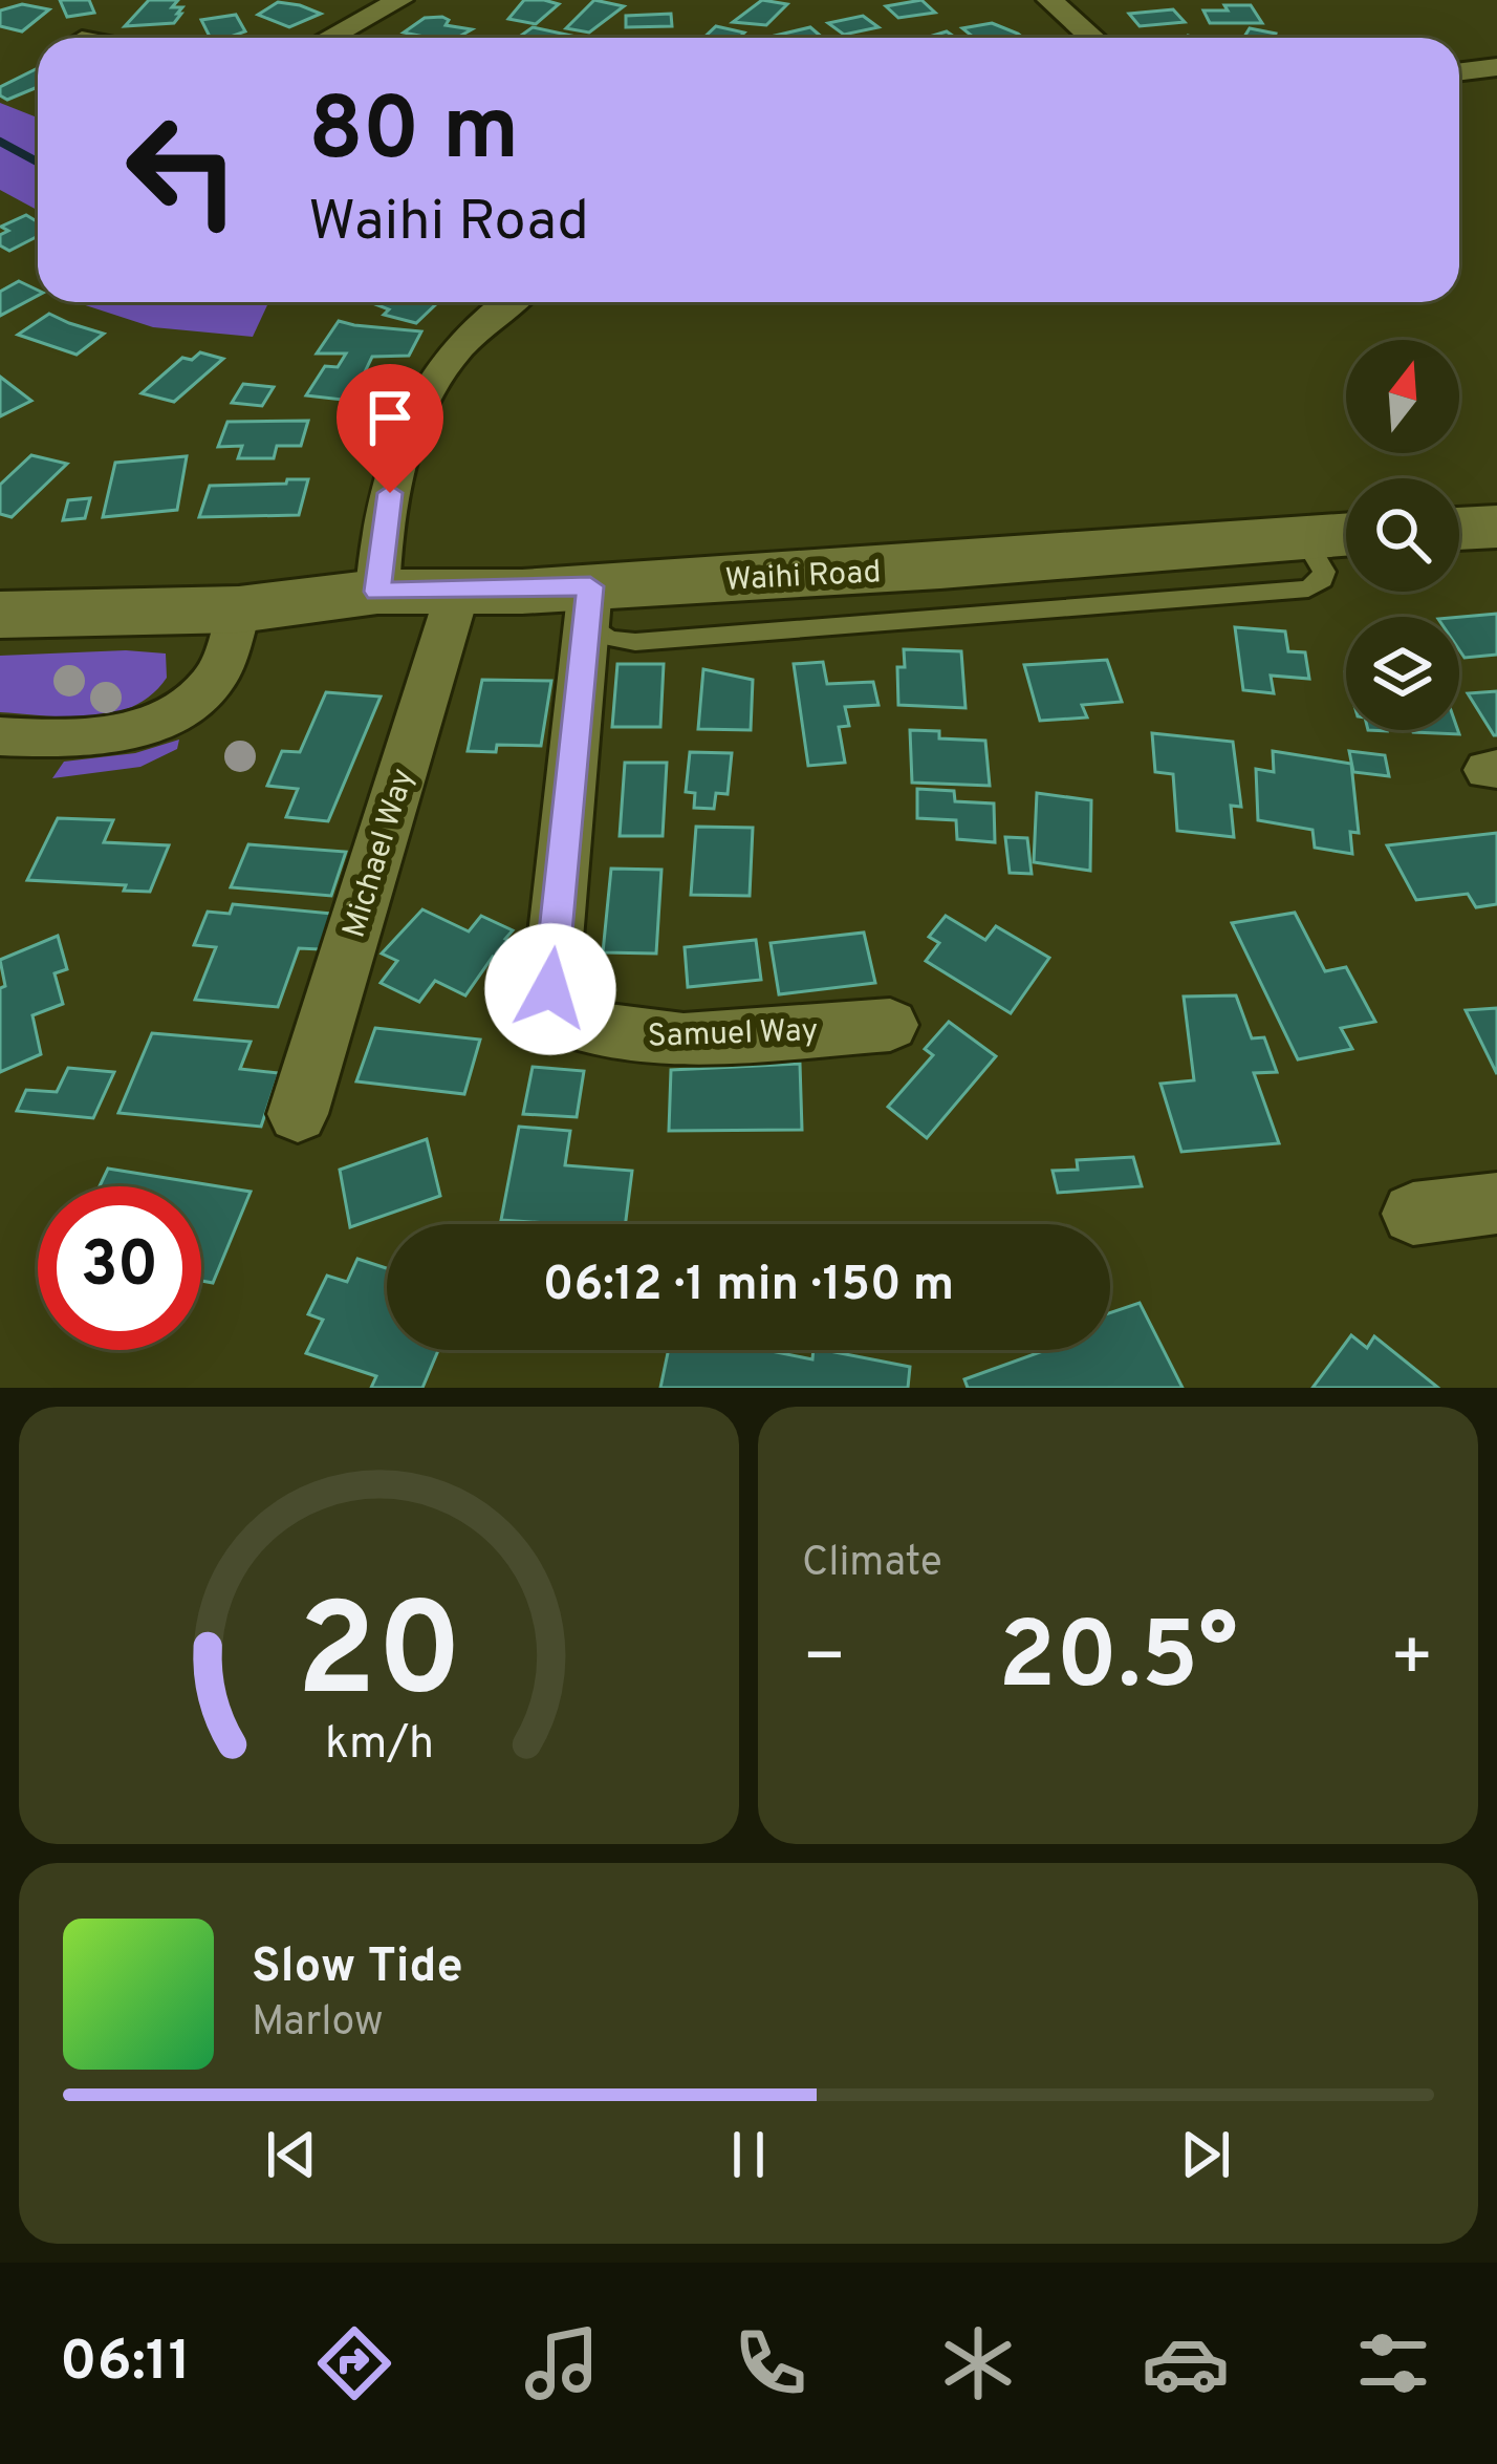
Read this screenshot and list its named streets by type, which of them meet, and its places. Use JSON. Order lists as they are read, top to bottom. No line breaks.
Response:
{"streets":{"main road":["Waihi Road"],"street":["Michael Way","Samuel Way"]},"crossings":[["Waihi Road","Michael Way"],["Waihi Road","Samuel Way"]],"north":"top","page":{"turn":["80 m","Waihi Road"],"limit":"30","trip":"06:12 · 1 min · 150 m","tile":"Climate","heat":["−","20.5°","+"],"song":["Slow Tide","Marlow"],"tabs":"06:11","gauge":["20","km/h"]}}
